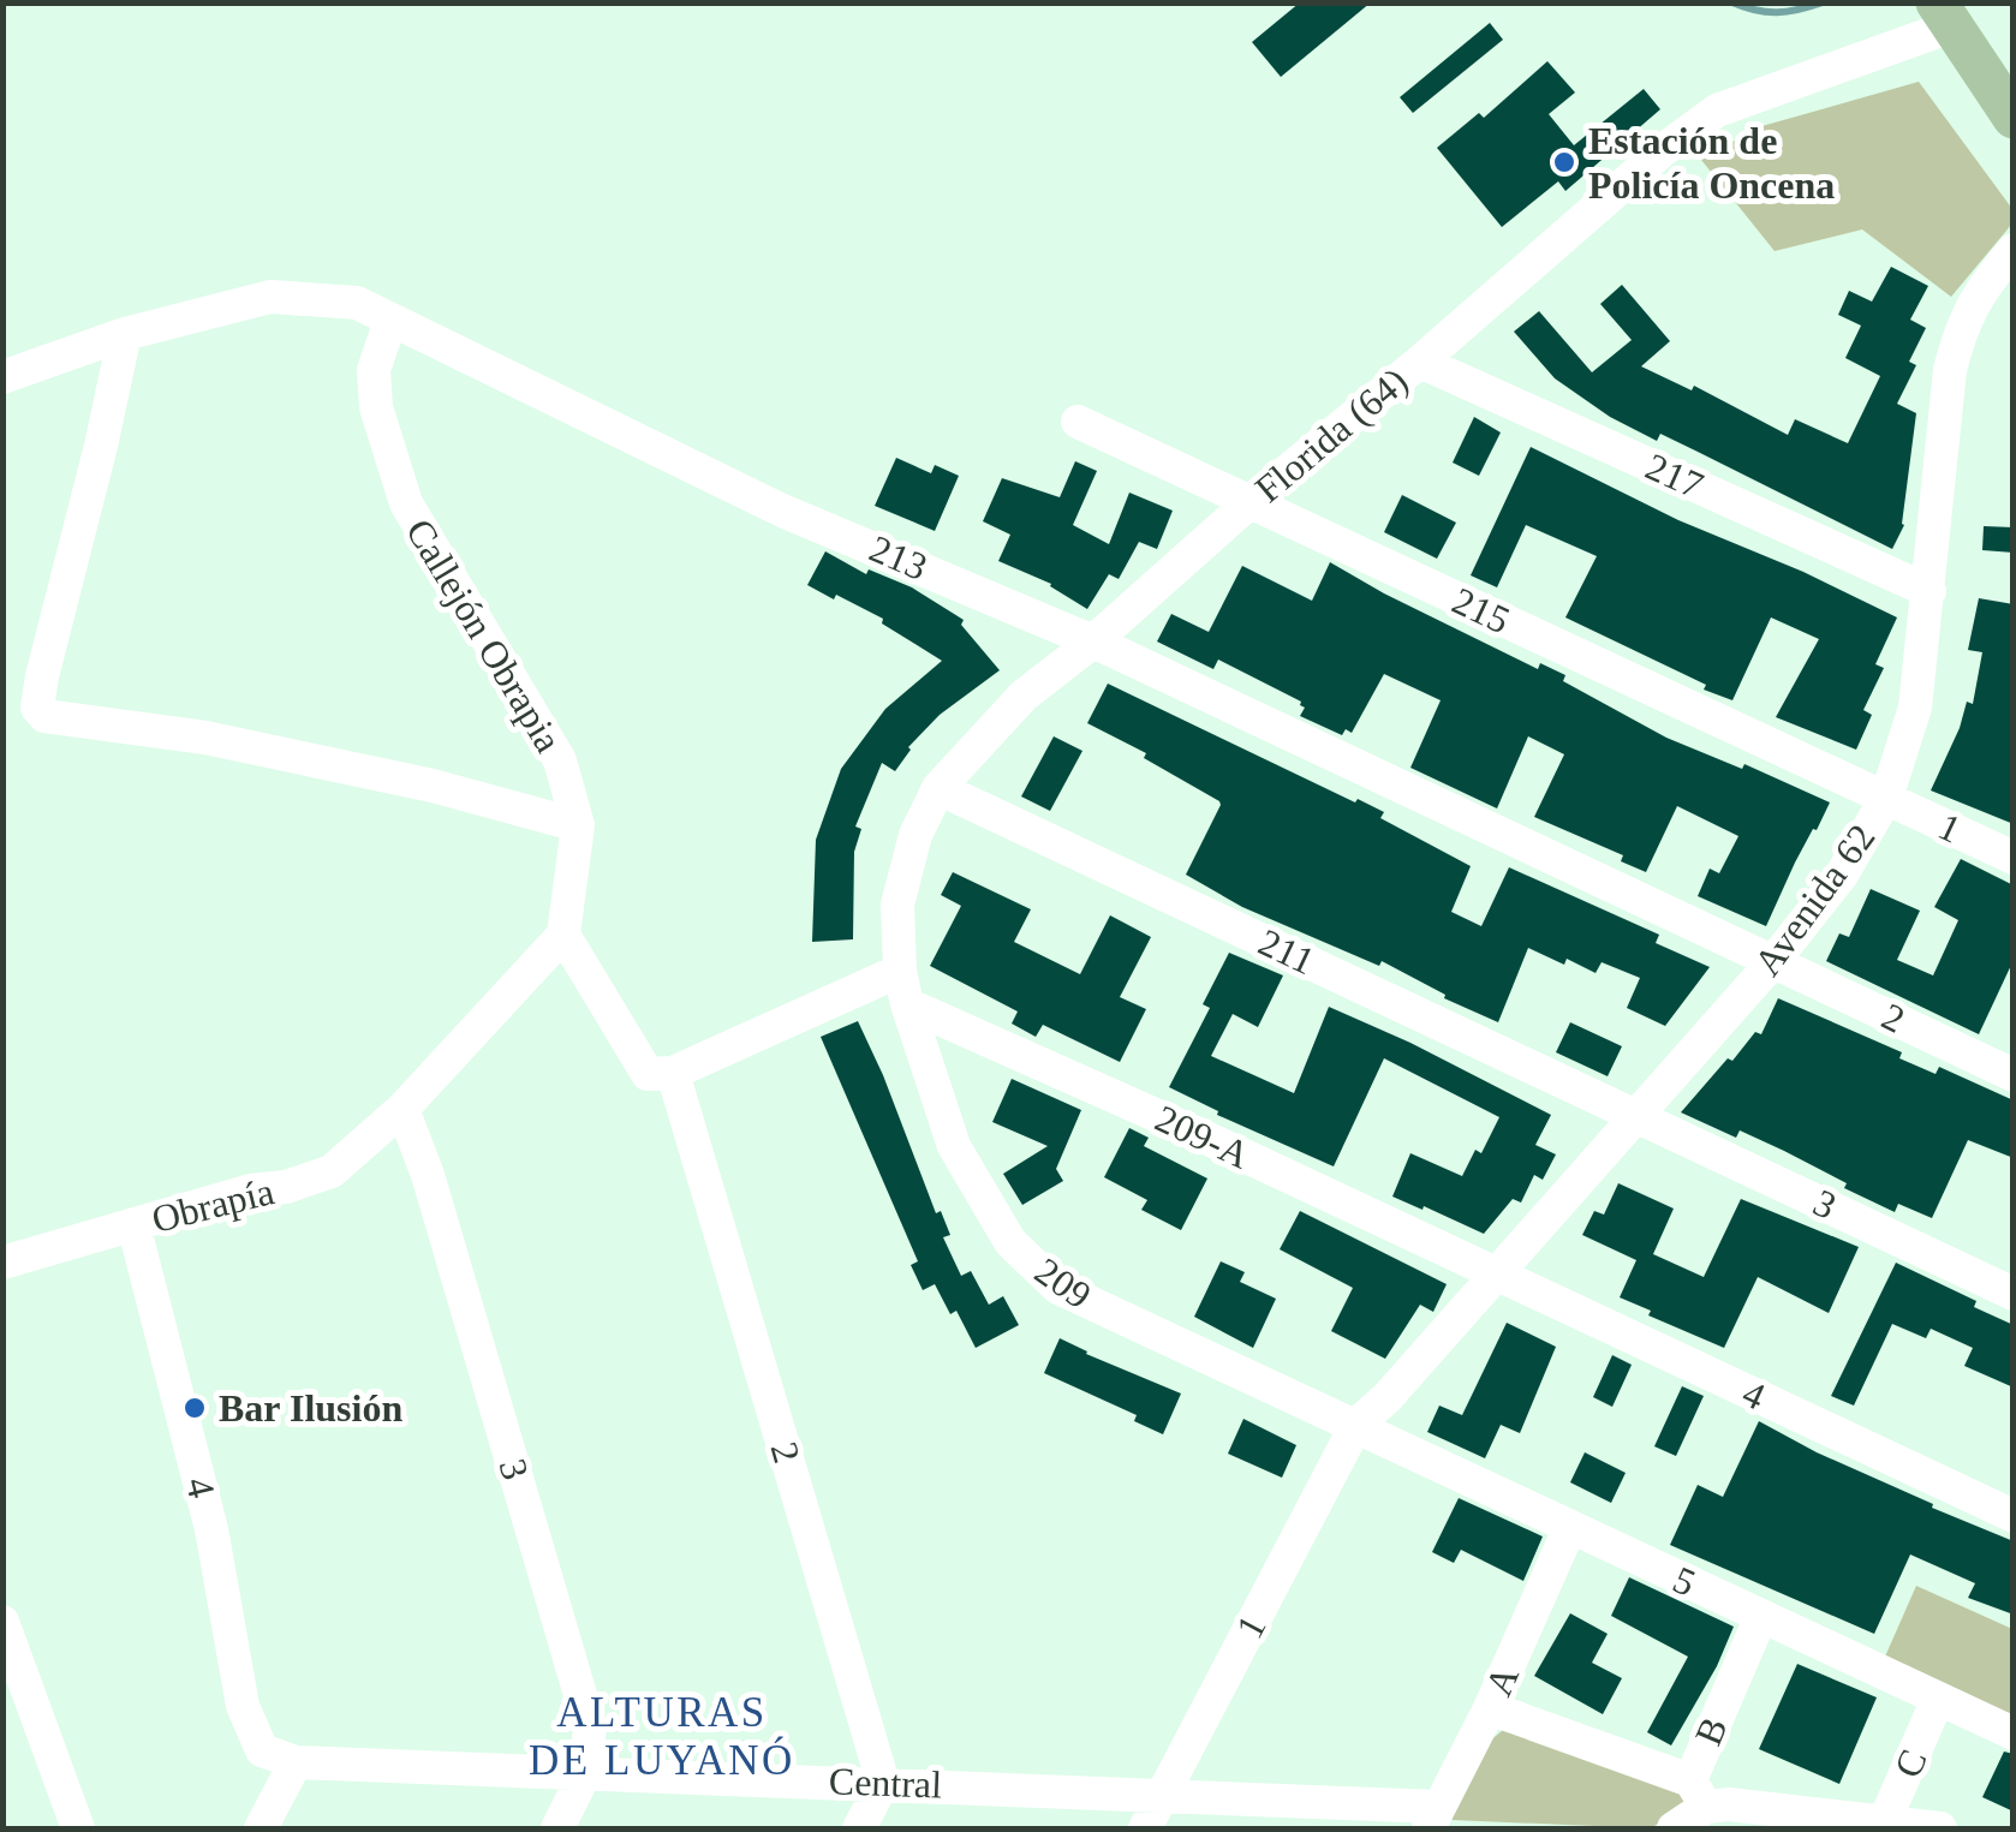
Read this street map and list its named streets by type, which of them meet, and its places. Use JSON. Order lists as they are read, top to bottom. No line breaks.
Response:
{"streets":{"street":["Florida (64)","217","213","215","Callejón Obrapia","1","Avenida 62","211","2","209-A","3","Obrapía","209","4","5","A","B","C","Central"]},"crossings":[["Florida (64)","217"],["Florida (64)","213"],["Florida (64)","215"],["Florida (64)","211"],["Florida (64)","209-A"],["Florida (64)","209"],["217","Avenida 62"],["213","Callejón Obrapia"],["213","Avenida 62"],["213","2"],["215","1"],["215","Avenida 62"],["Callejón Obrapia","2"],["1","Avenida 62"],["1","209"],["1","5"],["1","Central"],["Avenida 62","211"],["Avenida 62","2"],["Avenida 62","209-A"],["Avenida 62","3"],["Avenida 62","209"],["Avenida 62","4"],["Avenida 62","5"],["211","3"],["2","Central"],["209-A","209"],["209-A","4"],["3","Obrapía"],["3","Central"],["Obrapía","4"],["209","5"],["4","Central"],["5","A"],["5","B"],["5","C"],["A","Central"]],"districts":["ALTURAS DE LUYANÓ"],"places":["Estación de Policía Oncena","Bar Ilusión"]}
